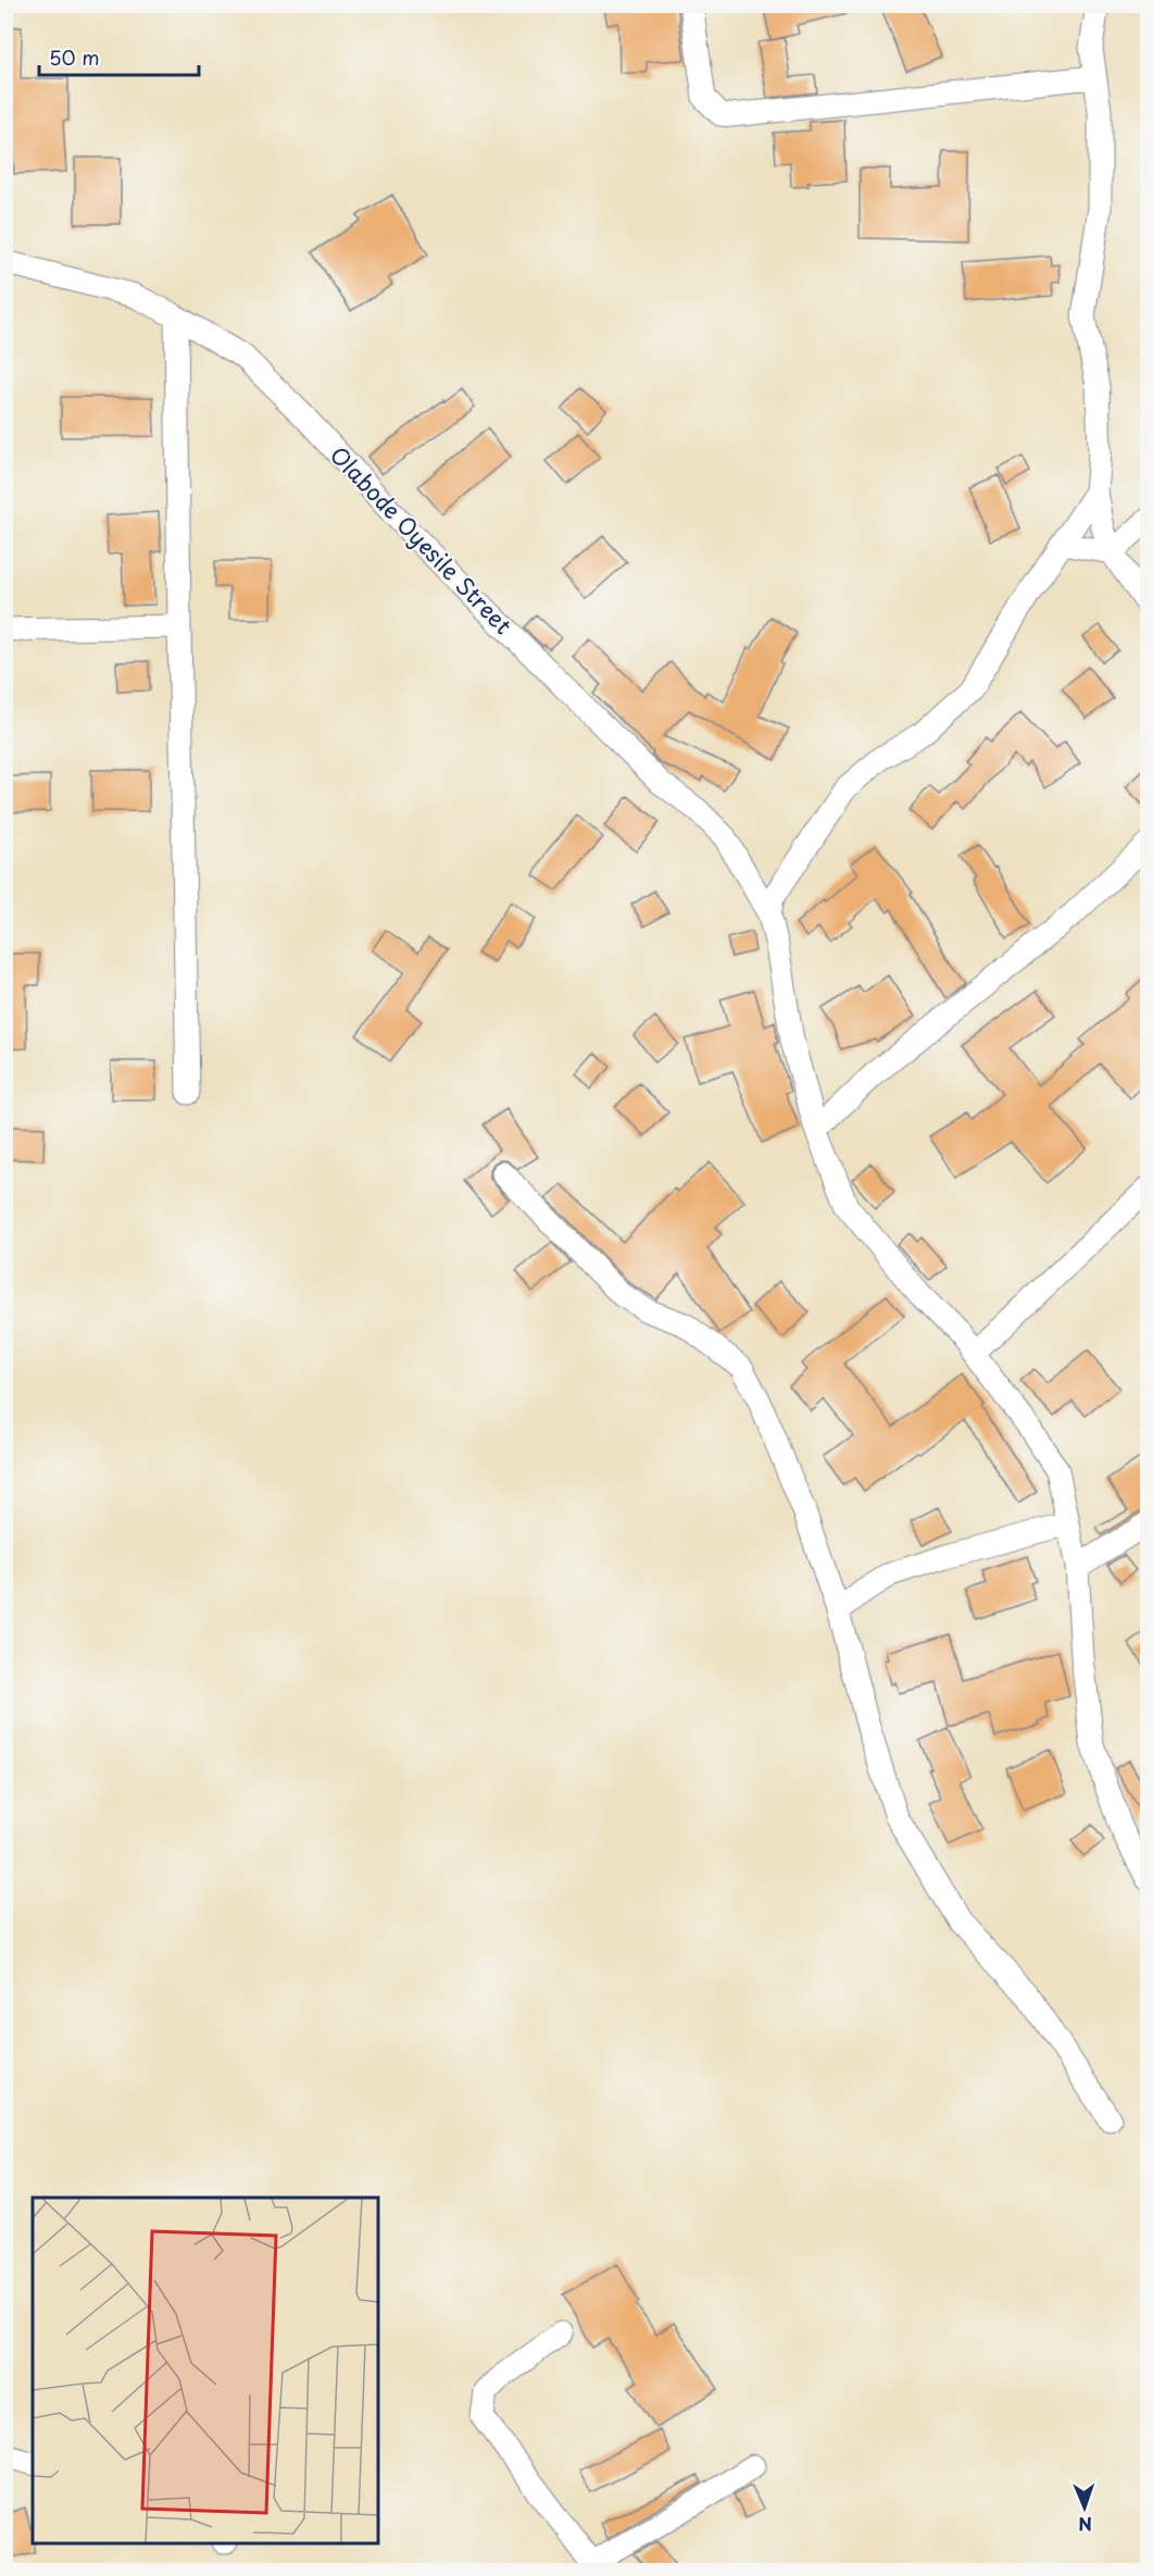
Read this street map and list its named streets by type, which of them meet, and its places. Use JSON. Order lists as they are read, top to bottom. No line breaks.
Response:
{"streets":{"street":["Olabode Oyesile Street"]},"scale_bar":"50 m","north":"bottom"}
